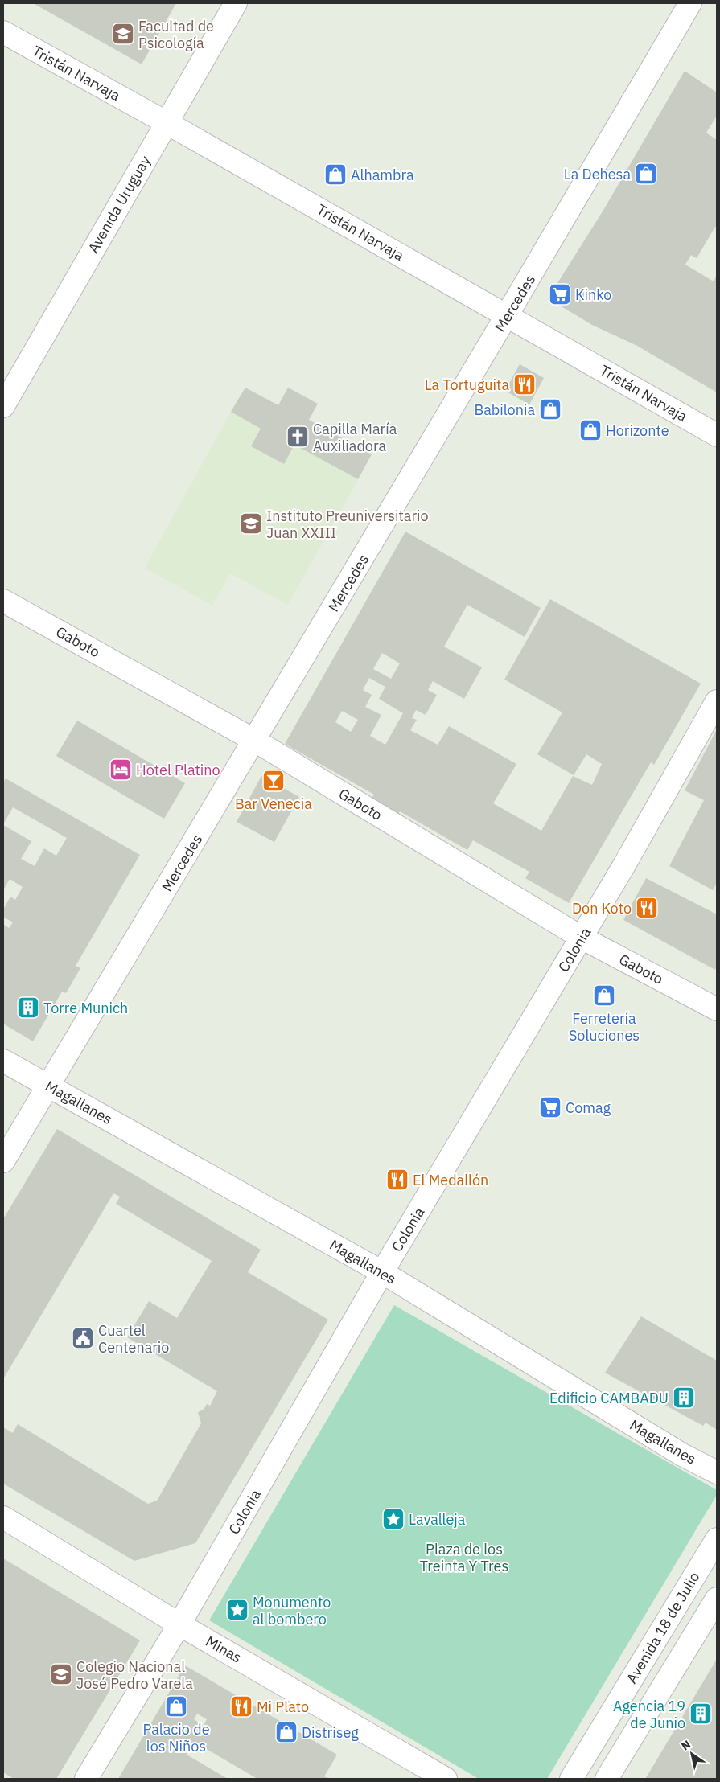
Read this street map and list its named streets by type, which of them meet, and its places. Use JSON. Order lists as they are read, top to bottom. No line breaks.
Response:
{"streets":{"street":["Tristán Narvaja","Avenida Uruguay","Mercedes","Gaboto","Colonia","Magallanes","Avenida 18 de Julio","Minas"]},"crossings":[["Tristán Narvaja","Avenida Uruguay"],["Tristán Narvaja","Mercedes"],["Mercedes","Gaboto"],["Mercedes","Magallanes"],["Gaboto","Colonia"],["Colonia","Magallanes"],["Colonia","Minas"]],"parks":["Plaza de los Treinta Y Tres"],"places":{"school or university":["Facultad de Psicología","Instituto Preuniversitario Juan XXIII","Colegio Nacional José Pedro Varela"],"shop":["La Dehesa","Alhambra","Babilonia","Horizonte","Ferretería Soluciones","Palacio de los Niños","Distriseg"],"supermarket":["Kinko","Comag"],"restaurant":["La Tortuguita","Don Koto","El Medallón","Mi Plato"],"church":["Capilla María Auxiliadora"],"hotel":["Hotel Platino"],"bar":["Bar Venecia"],"building":["Torre Munich","Edificio CAMBADU","Agencia 19 de Junio"],"public building":["Cuartel Centenario"],"place":["Lavalleja","Monumento al bombero"]},"north":"top left"}
